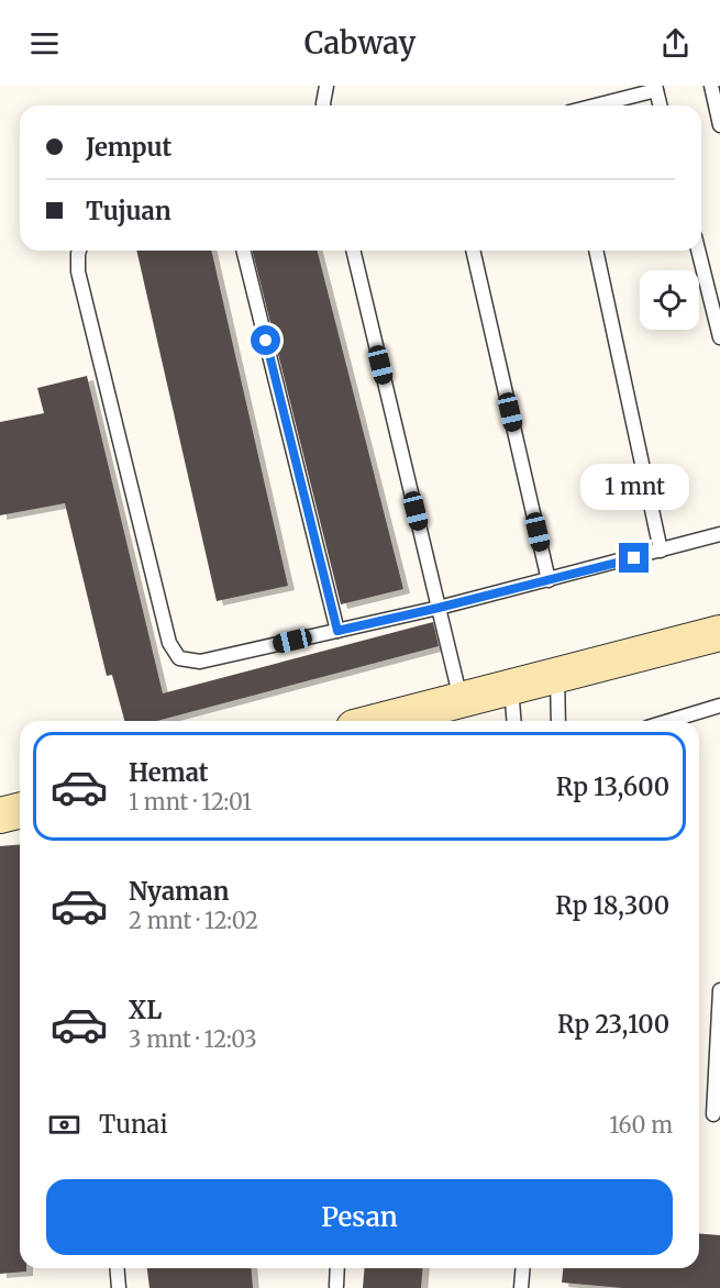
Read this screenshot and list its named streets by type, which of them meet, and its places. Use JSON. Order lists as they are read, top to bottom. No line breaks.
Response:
{"page":{"header":"Cabway","banner":["Jemput","Tujuan"],"bubble":"1 mnt","list":[{"name":"Hemat","note":"1 mnt · 12:01","value":"Rp 13,600"},{"name":"Nyaman","note":"2 mnt · 12:02","value":"Rp 18,300"},{"name":"XL","note":"3 mnt · 12:03","value":"Rp 23,100"}],"pay":["Tunai","160 m"],"buttons":"Pesan"}}
